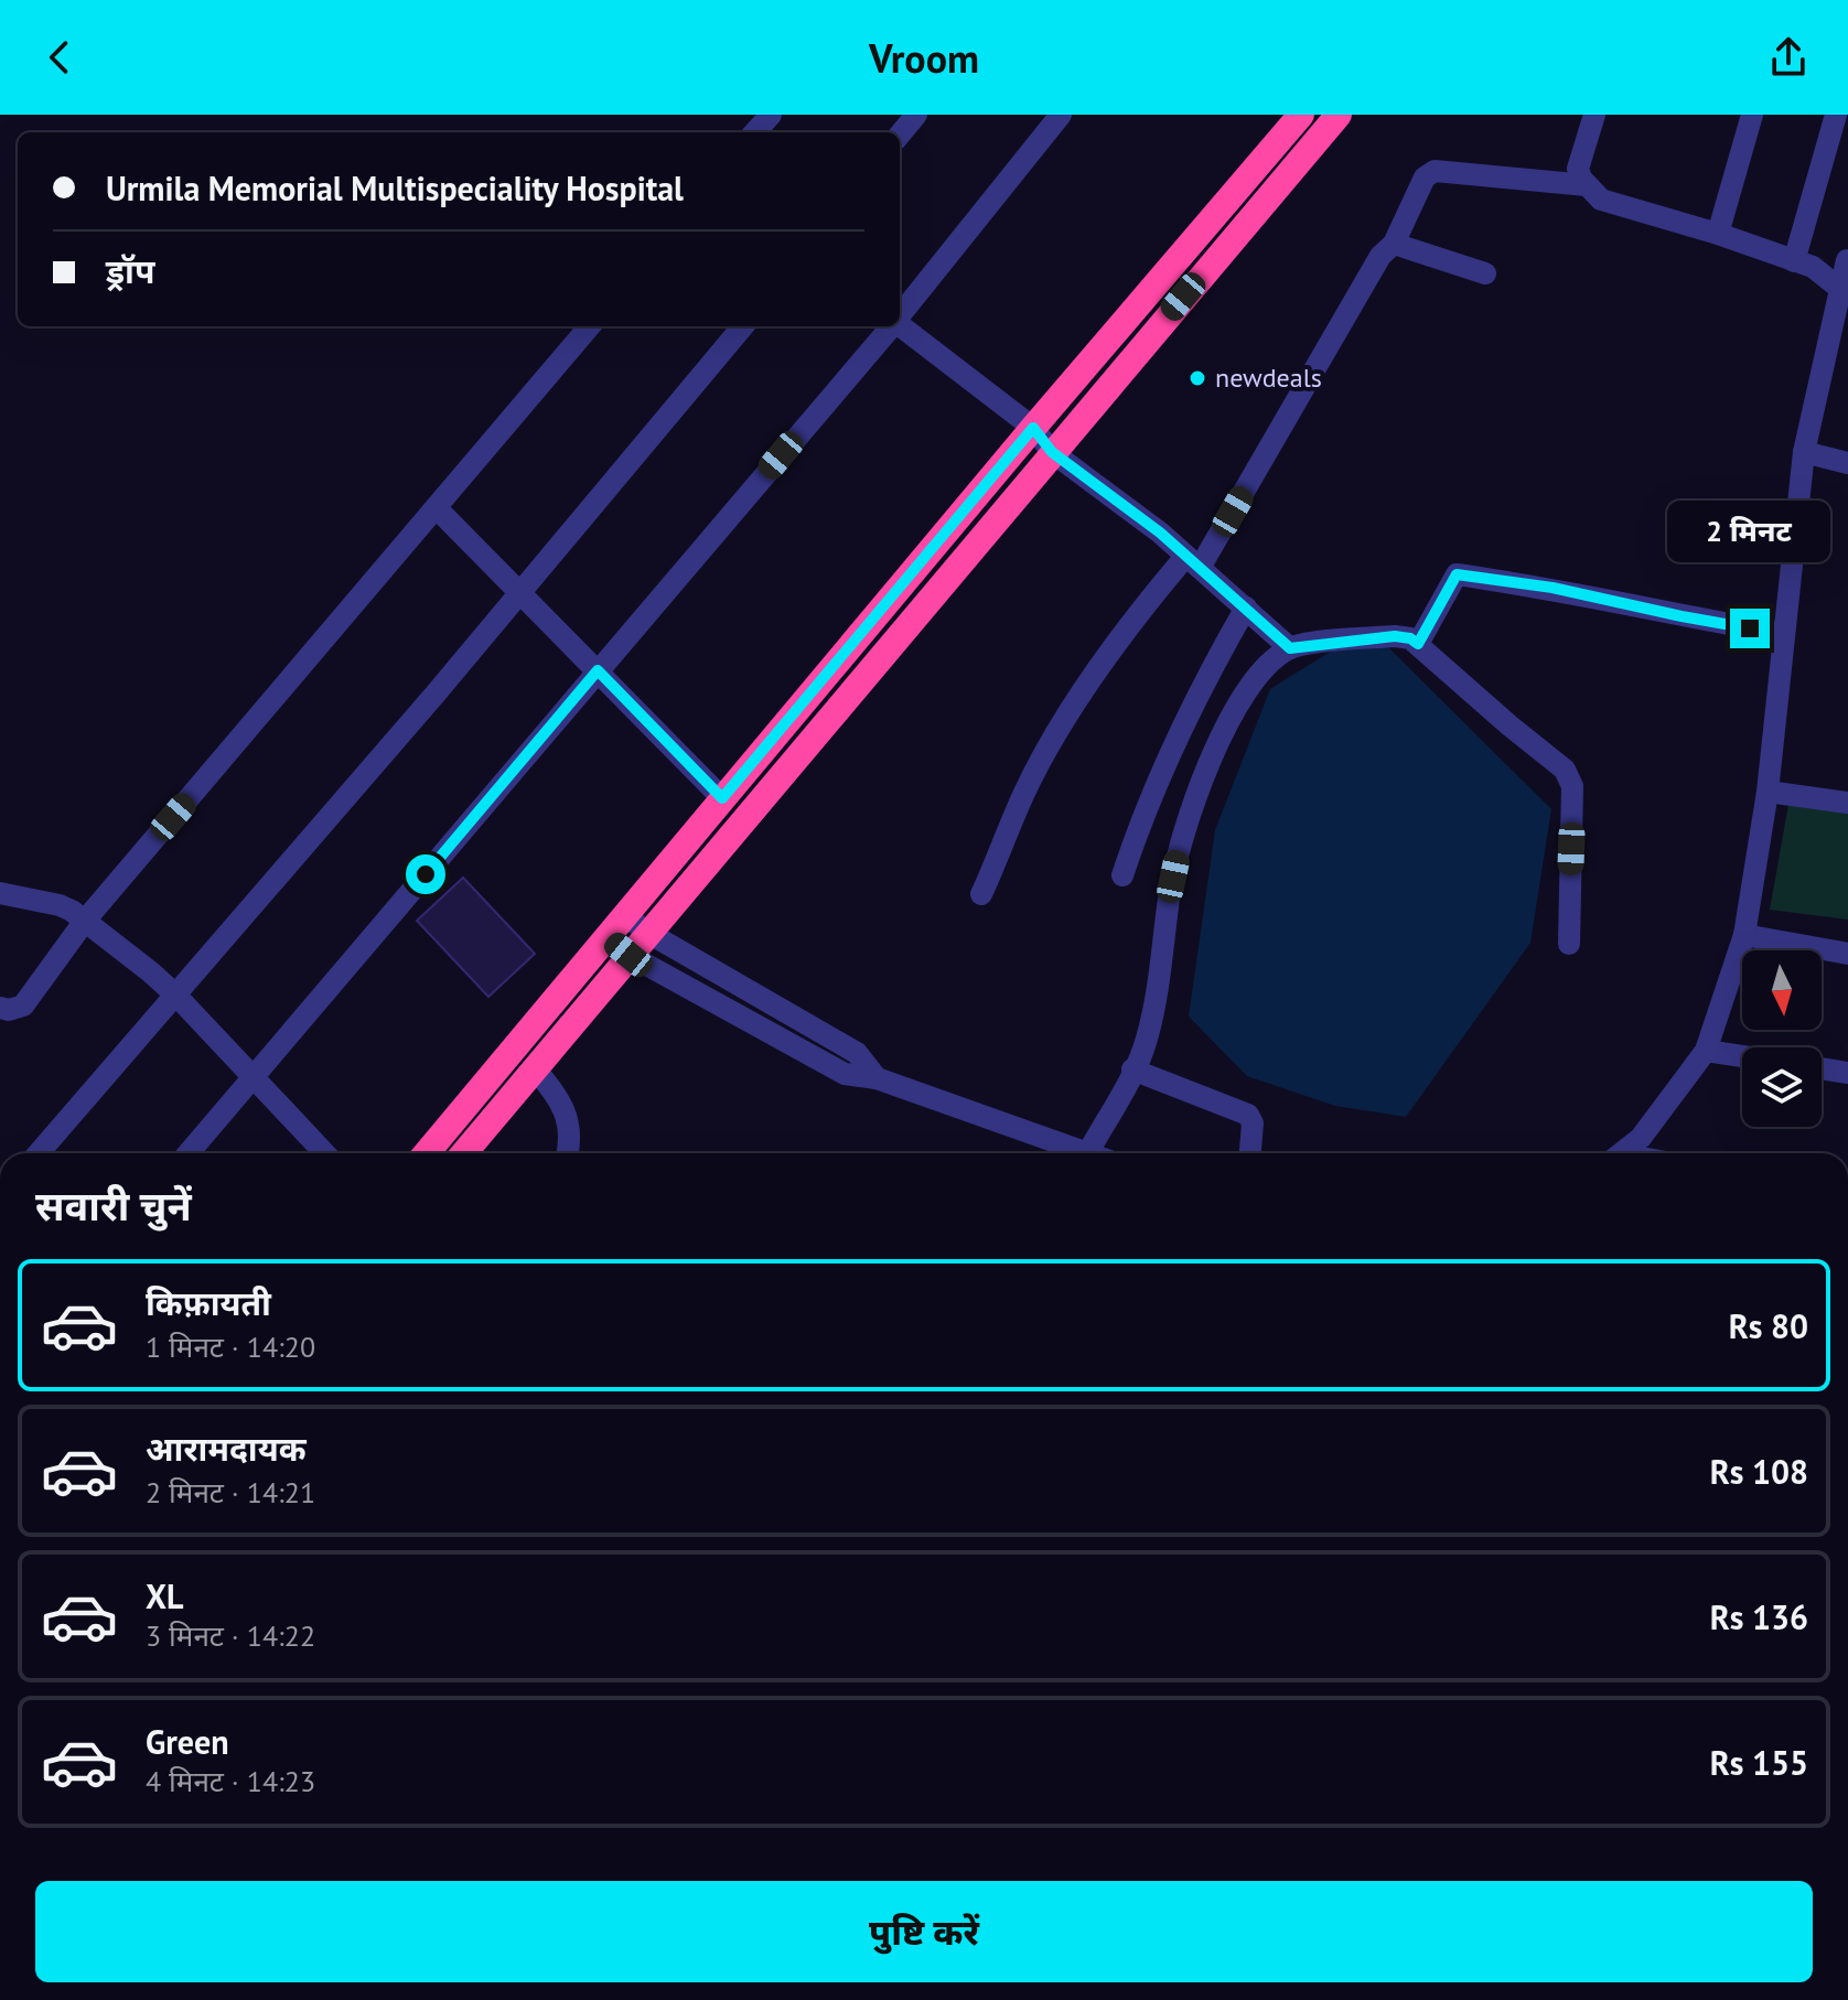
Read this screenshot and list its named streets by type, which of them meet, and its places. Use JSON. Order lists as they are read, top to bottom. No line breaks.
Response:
{"places":["newdeals"],"north":"bottom","page":{"header":"Vroom","banner":["Urmila Memorial Multispeciality Hospital","ड्रॉप"],"bubble":"2 मिनट","heading":"सवारी चुनें","list":[{"name":"किफ़ायती","note":"1 मिनट · 14:20","value":"Rs 80"},{"name":"आरामदायक","note":"2 मिनट · 14:21","value":"Rs 108"},{"name":"XL","note":"3 मिनट · 14:22","value":"Rs 136"},{"name":"Green","note":"4 मिनट · 14:23","value":"Rs 155"}],"buttons":"पुष्टि करें"}}
